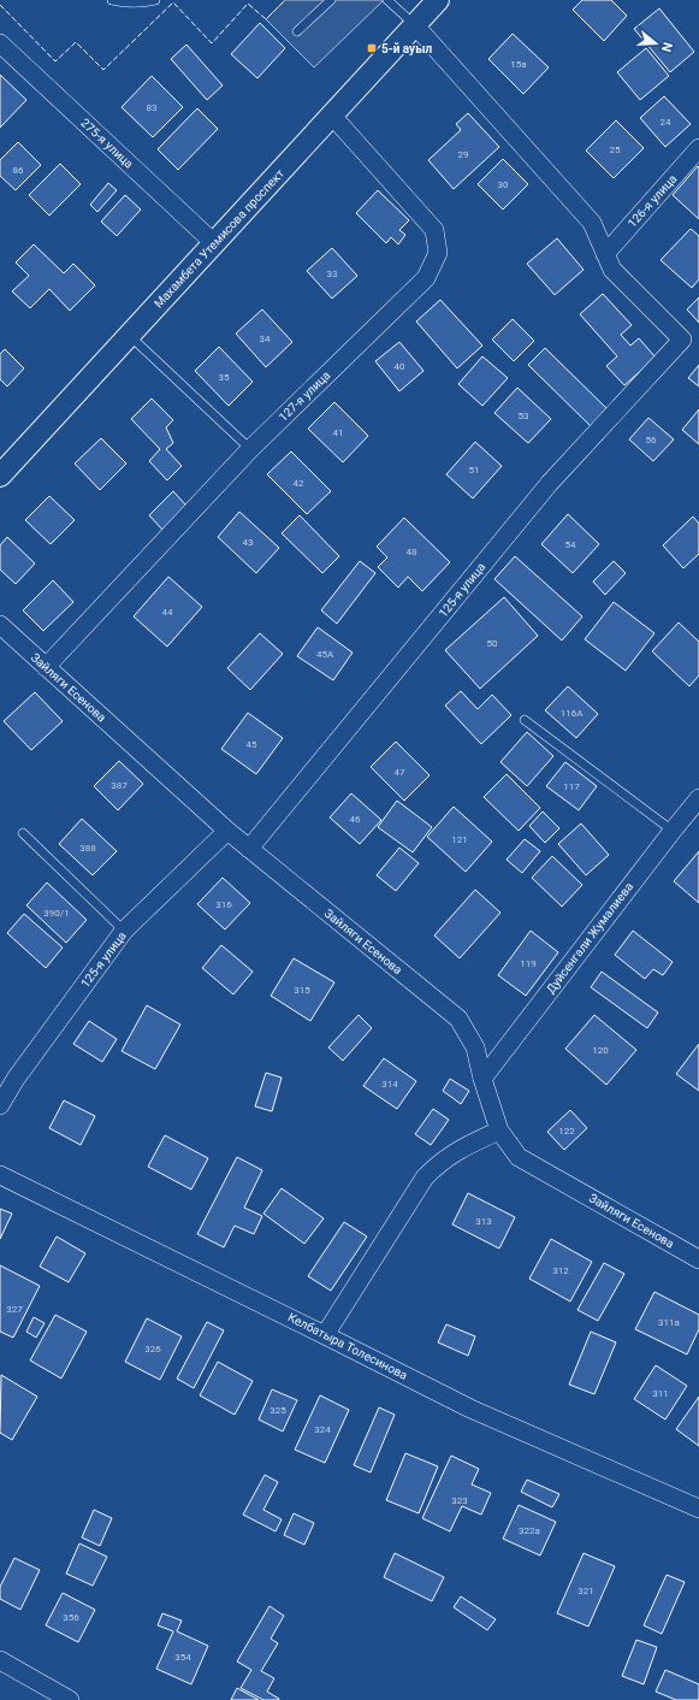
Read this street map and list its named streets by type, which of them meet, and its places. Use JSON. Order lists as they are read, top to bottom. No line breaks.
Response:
{"streets":{"street":["275-я улица","126-я улица","Махамбета Утемисова проспект","127-я улица","125-я улица","Зайляги Есенова","Дуйсенгали Жумалиева","Келбатыра Толесинова"]},"crossings":[["275-я улица","Махамбета Утемисова проспект"],["Махамбета Утемисова проспект","127-я улица"],["127-я улица","Зайляги Есенова"],["125-я улица","Зайляги Есенова"],["Зайляги Есенова","Дуйсенгали Жумалиева"]],"places":{"transit":["5-й ауыл"]},"house_numbers":["15а","83","24","25","29","86","30","33","34","40","35","53","41","56","51","42","43","54","48","44","50","45А","116А","45","47","387","117","46","121","388","316","390/1","119","315","120","314","122","313","312","327","311а","326","311","325","324","323","322а","321","356","354"],"north":"right"}
